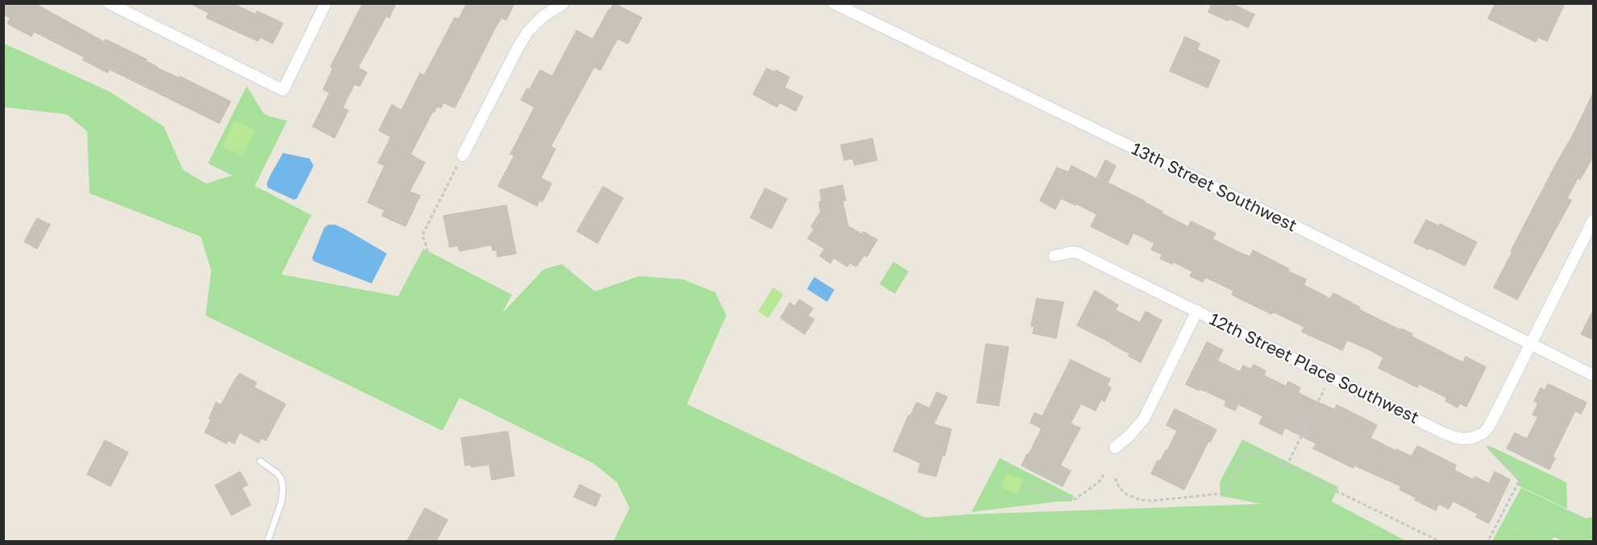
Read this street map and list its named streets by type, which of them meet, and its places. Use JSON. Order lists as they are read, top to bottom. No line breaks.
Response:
{"streets":{"street":["13th Street Southwest","12th Street Place Southwest"]},"crossings":[["13th Street Southwest","12th Street Place Southwest"]]}
